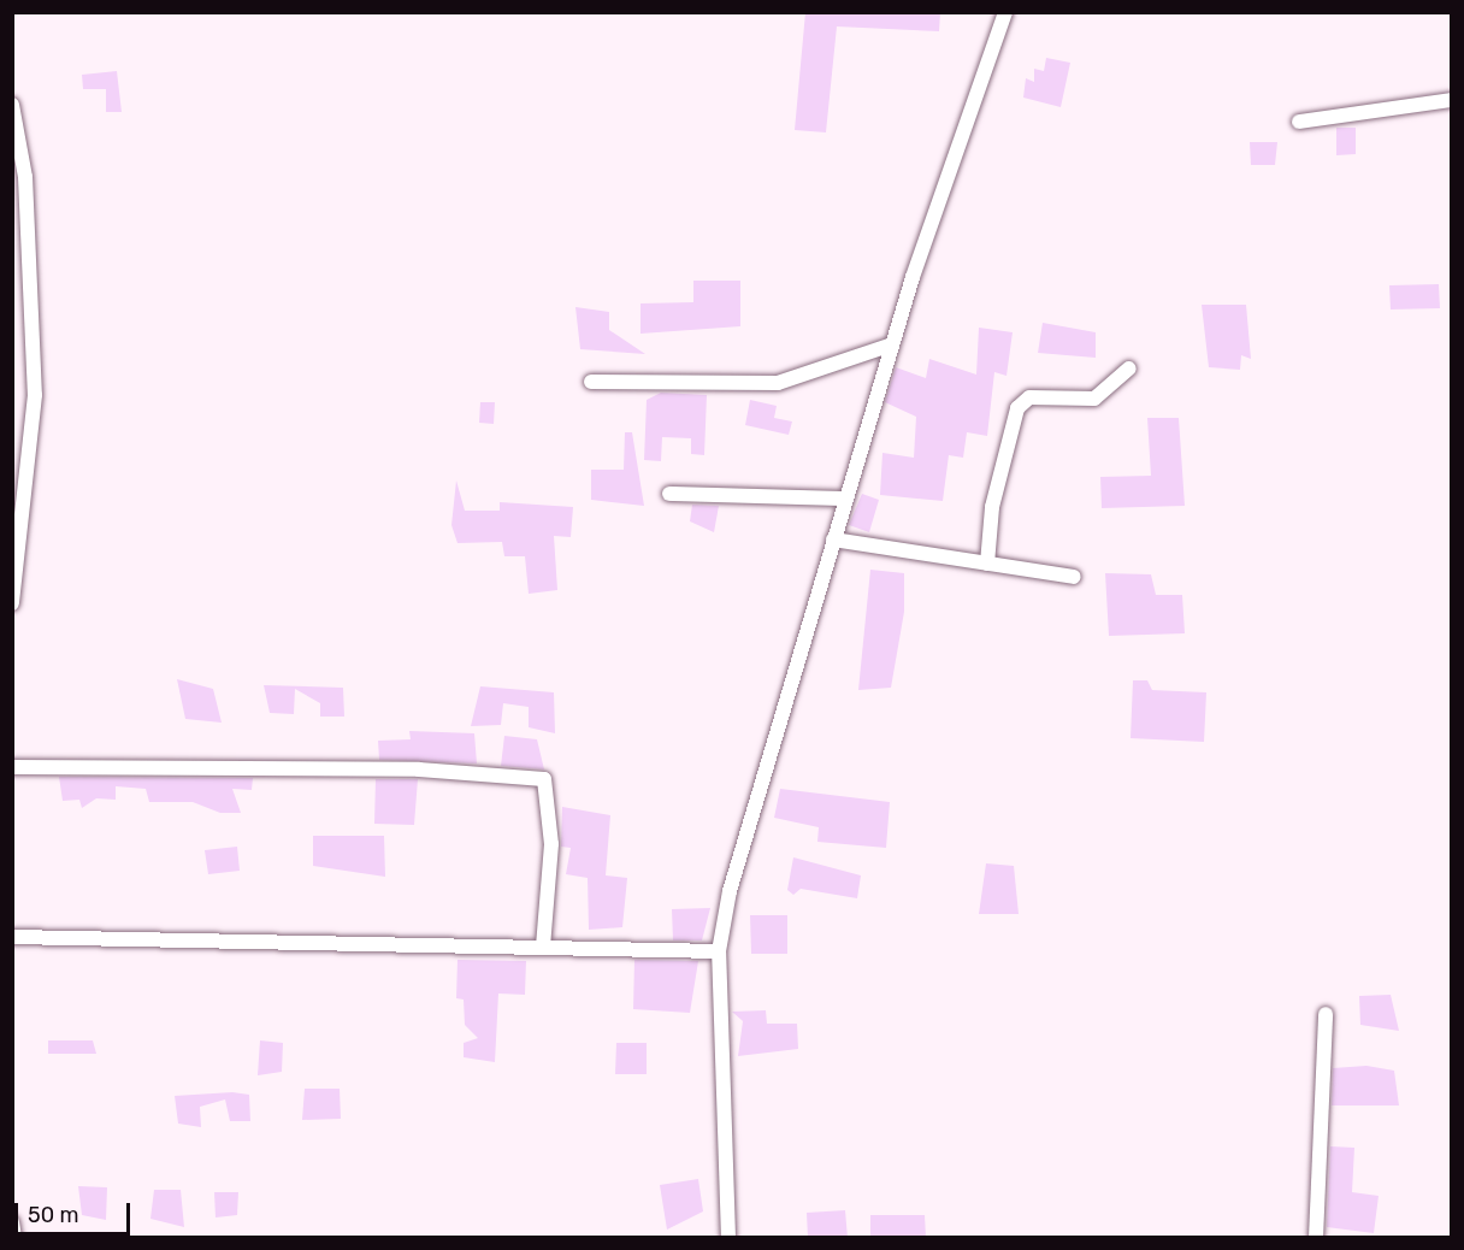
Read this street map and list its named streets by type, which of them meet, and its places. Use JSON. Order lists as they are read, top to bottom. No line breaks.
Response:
{"scale_bar":"50 m"}
